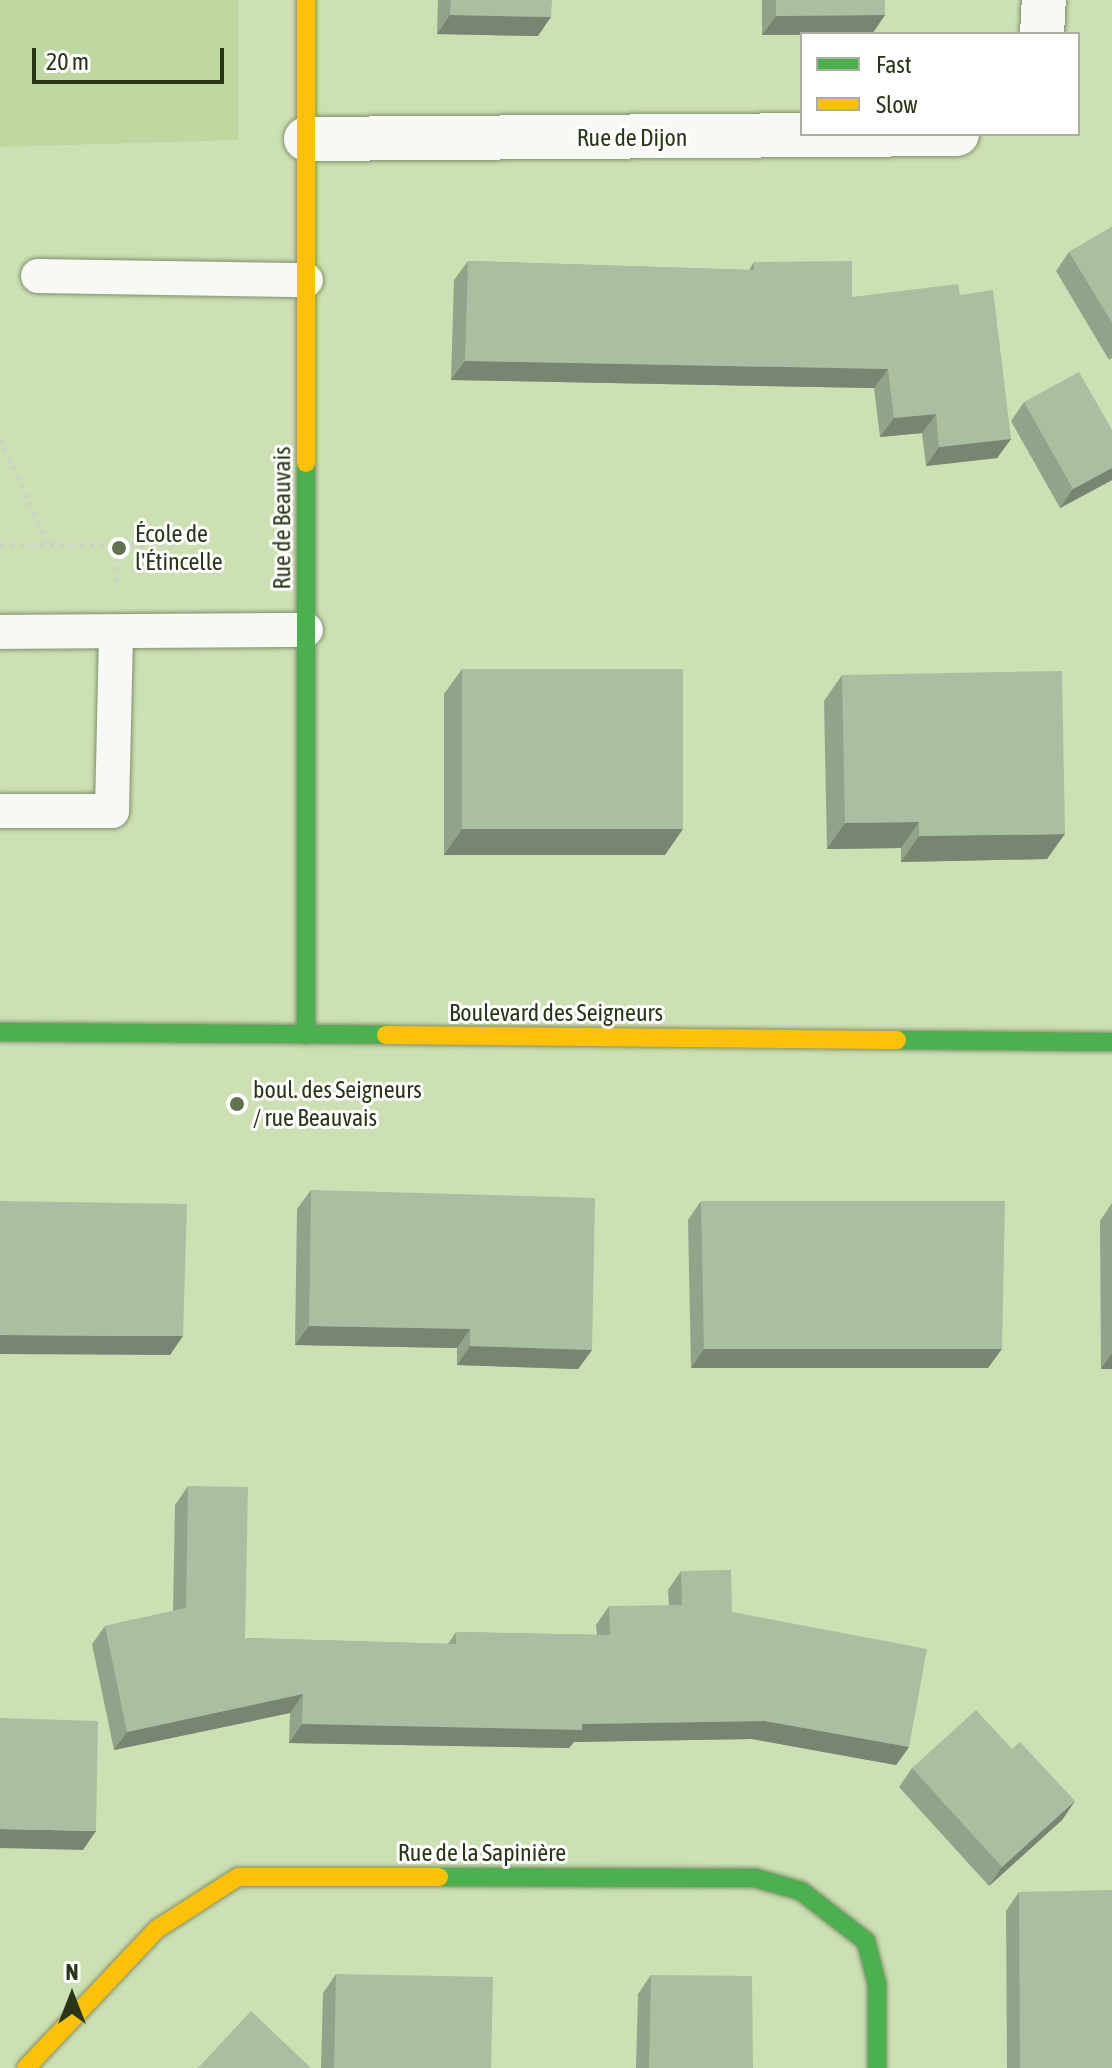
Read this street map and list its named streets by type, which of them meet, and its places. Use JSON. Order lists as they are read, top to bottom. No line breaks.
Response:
{"streets":{"street":["Rue de Dijon","Rue de Beauvais","Boulevard des Seigneurs","Rue de la Sapinière"]},"crossings":[["Rue de Dijon","Rue de Beauvais"],["Rue de Beauvais","Boulevard des Seigneurs"]],"places":["École de l'Étincelle","boul. des Seigneurs / rue Beauvais"],"legend":["Fast","Slow"],"scale_bar":"20 m","north":"top"}
